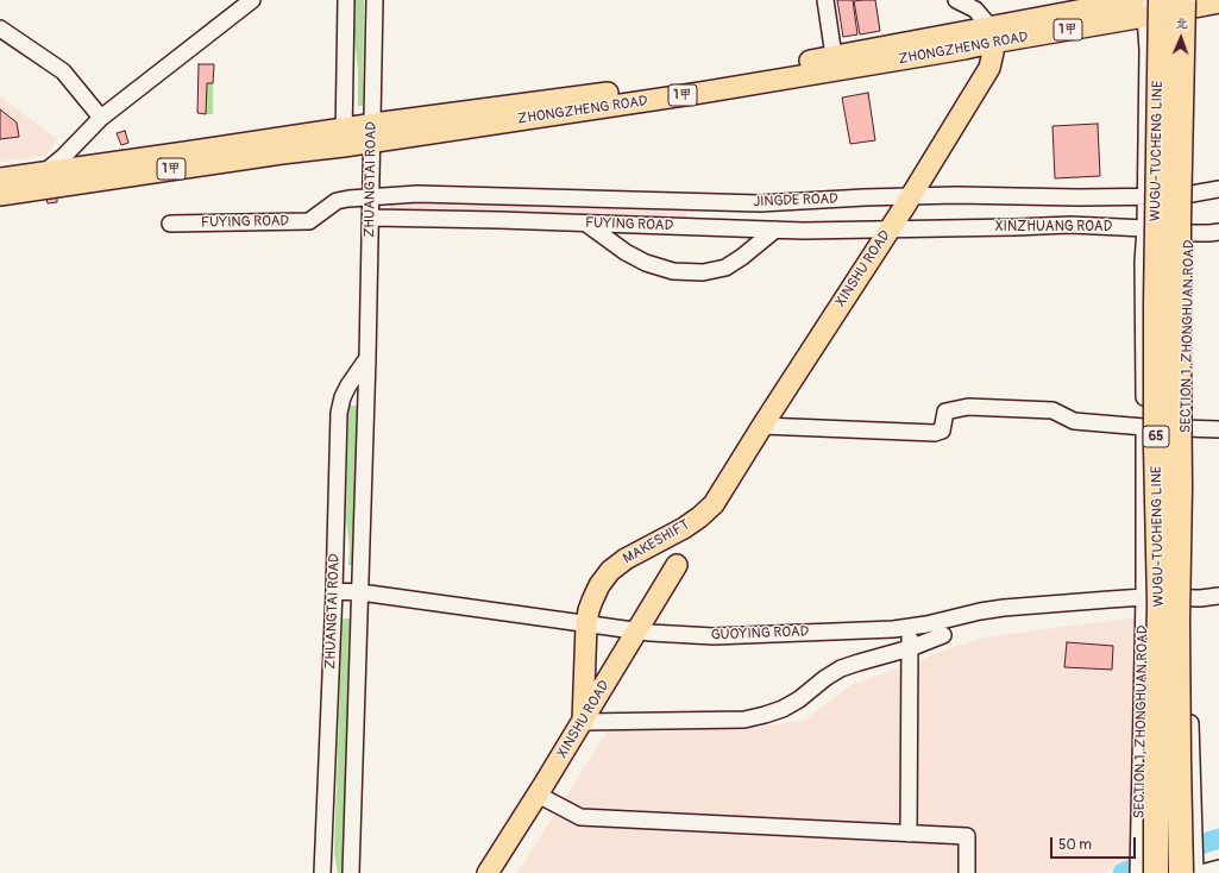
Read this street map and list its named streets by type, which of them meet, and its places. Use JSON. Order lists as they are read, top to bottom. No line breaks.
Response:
{"streets":{"highway":["WUGU-TUCHENG LINE","65"],"main road":["1甲","ZHONGZHENG ROAD","XINSHU ROAD","MAKESHIFT"],"street":["ZHUANGTAI ROAD","JINGDE ROAD","FUYING ROAD","XINZHUANG ROAD","SECTION 1, ZHONGHUAN ROAD","GUOYING ROAD"]},"crossings":[["ZHONGZHENG ROAD","WUGU-TUCHENG LINE"],["ZHONGZHENG ROAD","ZHUANGTAI ROAD"],["ZHONGZHENG ROAD","XINSHU ROAD"],["ZHONGZHENG ROAD","SECTION 1, ZHONGHUAN ROAD"],["WUGU-TUCHENG LINE","SECTION 1, ZHONGHUAN ROAD"],["ZHUANGTAI ROAD","JINGDE ROAD"],["ZHUANGTAI ROAD","FUYING ROAD"],["ZHUANGTAI ROAD","GUOYING ROAD"],["JINGDE ROAD","FUYING ROAD"],["JINGDE ROAD","XINSHU ROAD"],["JINGDE ROAD","SECTION 1, ZHONGHUAN ROAD"],["FUYING ROAD","XINZHUANG ROAD"],["FUYING ROAD","XINSHU ROAD"],["XINZHUANG ROAD","XINSHU ROAD"],["XINZHUANG ROAD","SECTION 1, ZHONGHUAN ROAD"],["XINSHU ROAD","MAKESHIFT"],["XINSHU ROAD","GUOYING ROAD"],["SECTION 1, ZHONGHUAN ROAD","GUOYING ROAD"],["MAKESHIFT","GUOYING ROAD"]],"scale_bar":"50 m","north":"top"}
